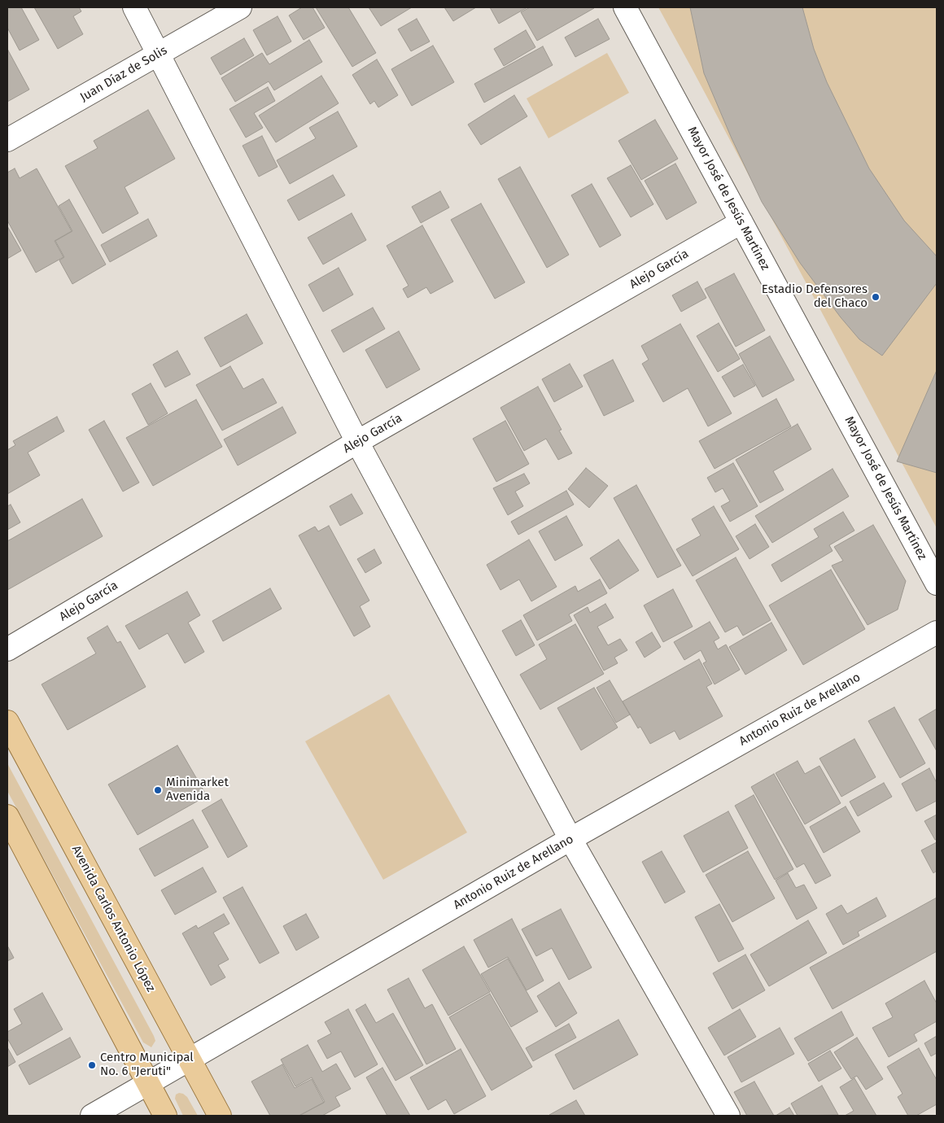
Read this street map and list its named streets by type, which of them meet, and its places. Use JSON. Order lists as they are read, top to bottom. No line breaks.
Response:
{"streets":{"main road":["Avenida Carlos Antonio López"],"street":["Juan Díaz de Solis","Mayor José de Jesús Martínez","Alejo García","Antonio Ruiz de Arellano"]},"crossings":[["Mayor José de Jesús Martínez","Alejo García"],["Antonio Ruiz de Arellano","Avenida Carlos Antonio López"]],"places":["Estadio Defensores del Chaco","Minimarket Avenida","Centro Municipal No. 6 \"Jeruti\""]}
